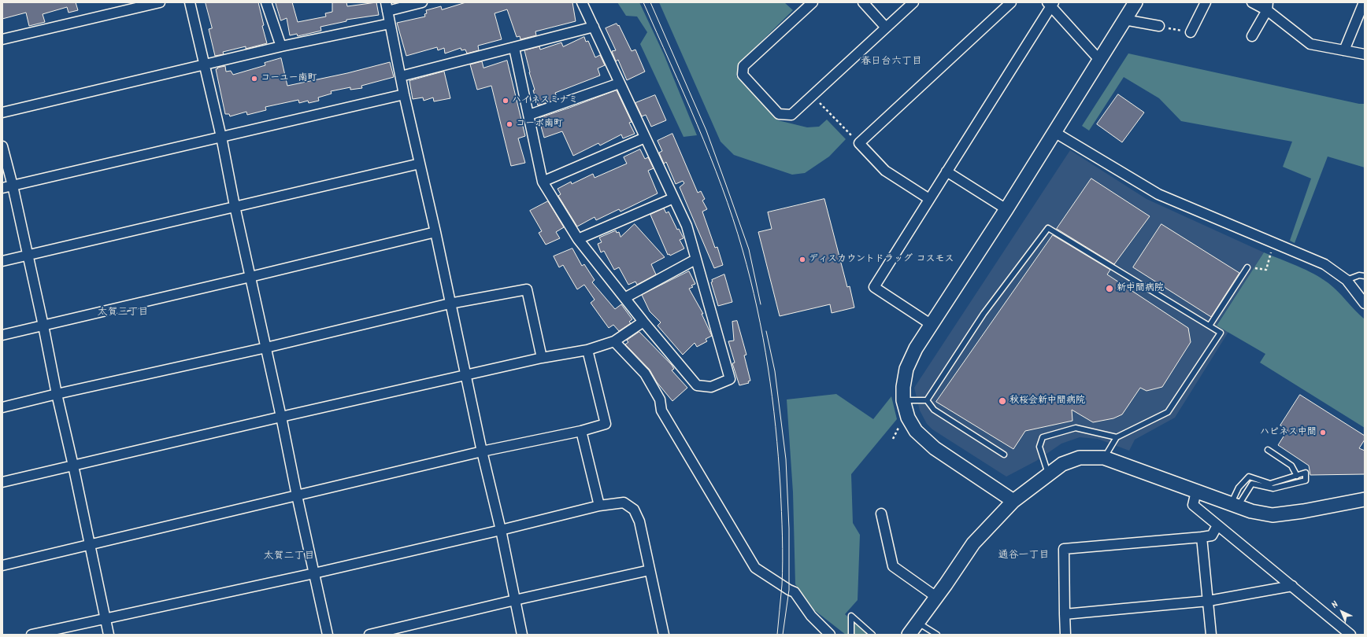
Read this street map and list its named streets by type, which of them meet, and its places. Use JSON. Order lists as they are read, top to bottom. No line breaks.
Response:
{"districts":["春日台六丁目","太賀三丁目","通谷一丁目","太賀二丁目"],"places":["コーユー南町","ハイネスミナミ","コーポ南町","ディスカウントドラッグ コスモス","新中間病院","秋桜会新中間病院","ハピネス中間"],"north":"top left"}
